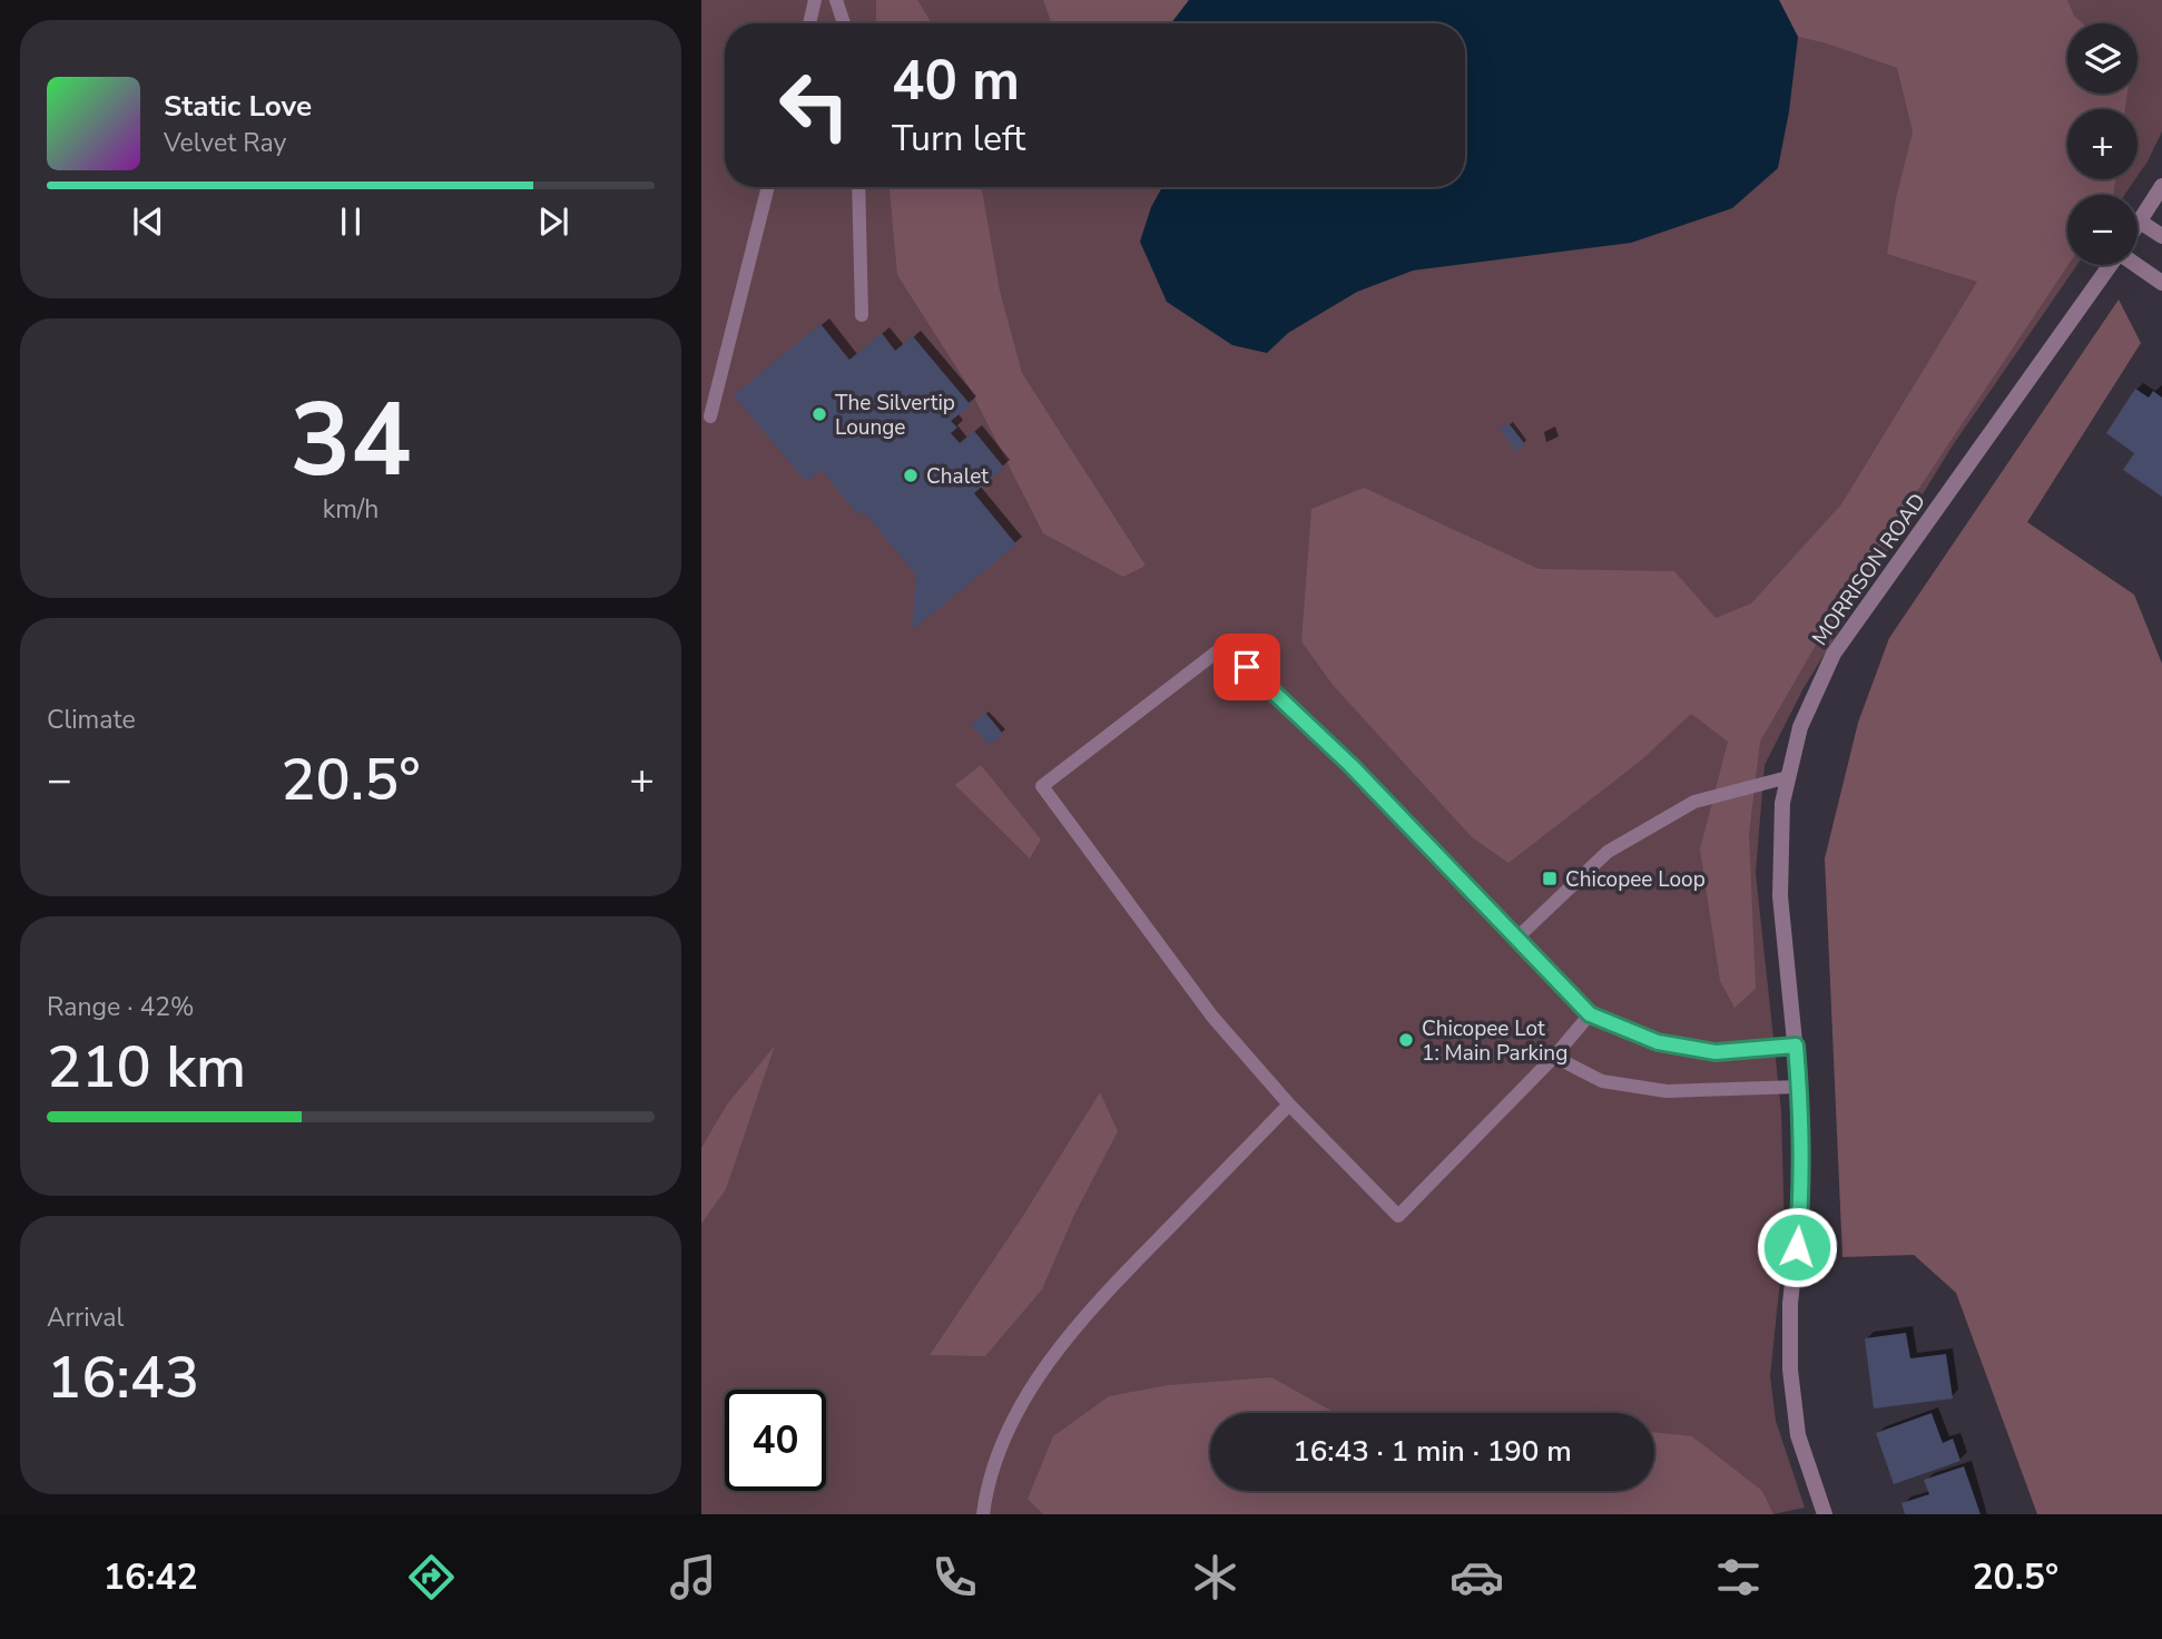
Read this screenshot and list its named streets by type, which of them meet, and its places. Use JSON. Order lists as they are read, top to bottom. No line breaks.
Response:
{"streets":{"street":["MORRISON ROAD"]},"places":{"other":["The Silvertip Lounge","Chalet","Chicopee Lot 1: Main Parking"],"transit":["Chicopee Loop"]},"page":{"map_buttons":["+","−"],"turn":["40 m","Turn left"],"song":["Static Love","Velvet Ray"],"tile":[["34","km/h"],"Climate",["Range · 42%","210 km"],["Arrival","16:43"]],"heat":["−","20.5°","+"],"limit":"40","trip":"16:43 · 1 min · 190 m","tabs":["16:42","20.5°"]}}
